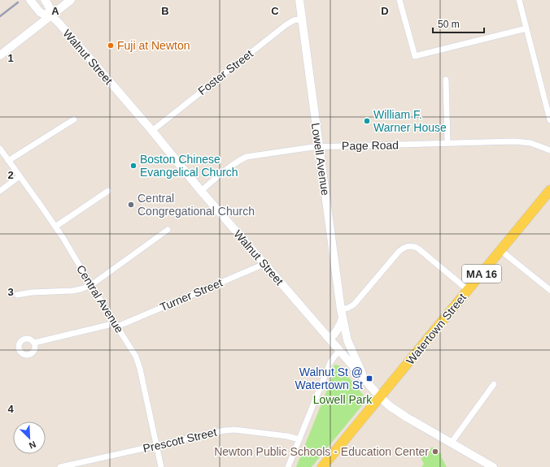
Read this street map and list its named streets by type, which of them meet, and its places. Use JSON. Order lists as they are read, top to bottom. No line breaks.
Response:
{"streets":{"main road":["Walnut Street","Lowell Avenue","MA 16","Watertown Street"],"street":["Foster Street","Page Road","Turner Street","Central Avenue","Prescott Street"]},"crossings":[["Walnut Street","Foster Street"],["Walnut Street","Page Road"],["Walnut Street","Lowell Avenue"],["Walnut Street","Turner Street"],["Walnut Street","Watertown Street"],["Foster Street","Lowell Avenue"],["Page Road","Lowell Avenue"],["Turner Street","Central Avenue"],["Central Avenue","Prescott Street"]],"parks":["Lowell Park"],"places":{"other":["Fuji at Newton","William F. Warner House","Boston Chinese Evangelical Church","Central Congregational Church","Newton Public Schools - Education Center"],"transit":["Walnut St @ Watertown St"]},"scale_bar":"50 m","north":"bottom right","grid":{"columns":["A","B","C","D"],"rows":["1","2","3","4"]}}
